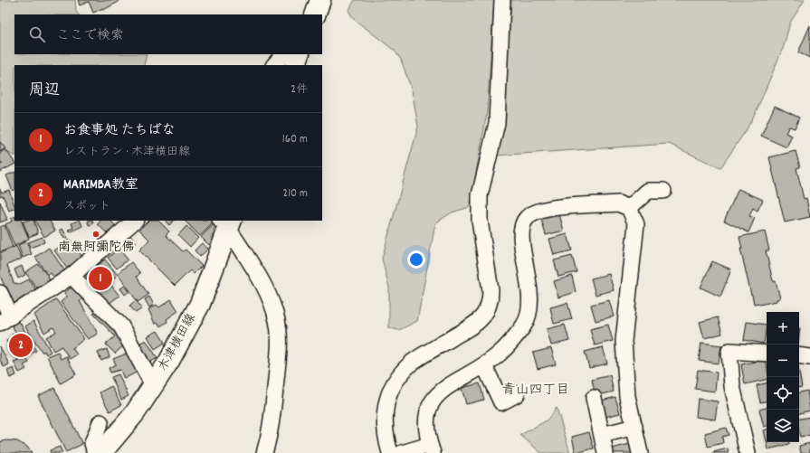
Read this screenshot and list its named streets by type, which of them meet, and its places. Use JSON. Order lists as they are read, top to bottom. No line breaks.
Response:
{"streets":{"main road":["木津横田線"]},"districts":["青山四丁目"],"places":["南無阿彌陀佛"],"page":{"search":"ここで検索","heading":["周辺","2件"],"list":[{"mark":"1","name":"お食事処 たちばな","note":"レストラン · 木津横田線","value":"160 m"},{"mark":"2","name":"MARIMBA教室","note":"スポット","value":"210 m"}],"pins":["1","2"],"map_buttons":["+","−"]}}
